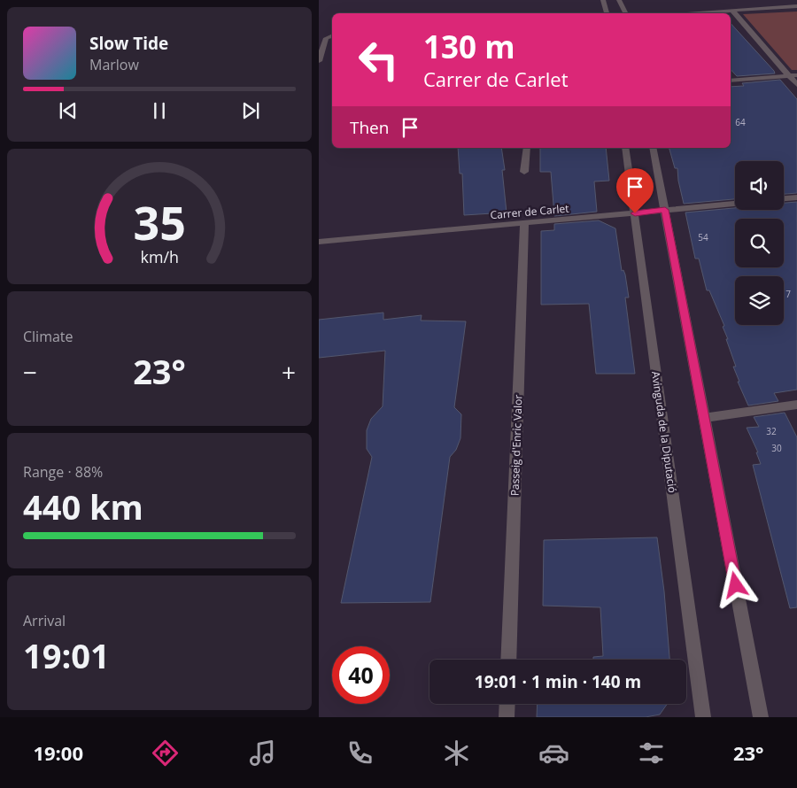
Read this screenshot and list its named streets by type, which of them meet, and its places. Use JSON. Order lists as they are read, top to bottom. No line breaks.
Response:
{"streets":{"street":["Carrer de Carlet","Avinguda de la Diputació","Passeig d'Enric Valor"]},"crossings":[["Carrer de Carlet","Avinguda de la Diputació"],["Carrer de Carlet","Passeig d'Enric Valor"]],"house_numbers":["64","54","7","32","30"],"page":{"turn":["130 m","Carrer de Carlet"],"song":["Slow Tide","Marlow"],"then":"Then","tile":["Climate",["Range · 88%","440 km"],["Arrival","19:01"]],"heat":["−","23°","+"],"limit":"40","trip":"19:01 · 1 min · 140 m","tabs":["19:00","23°"],"gauge":["35","km/h"]}}
